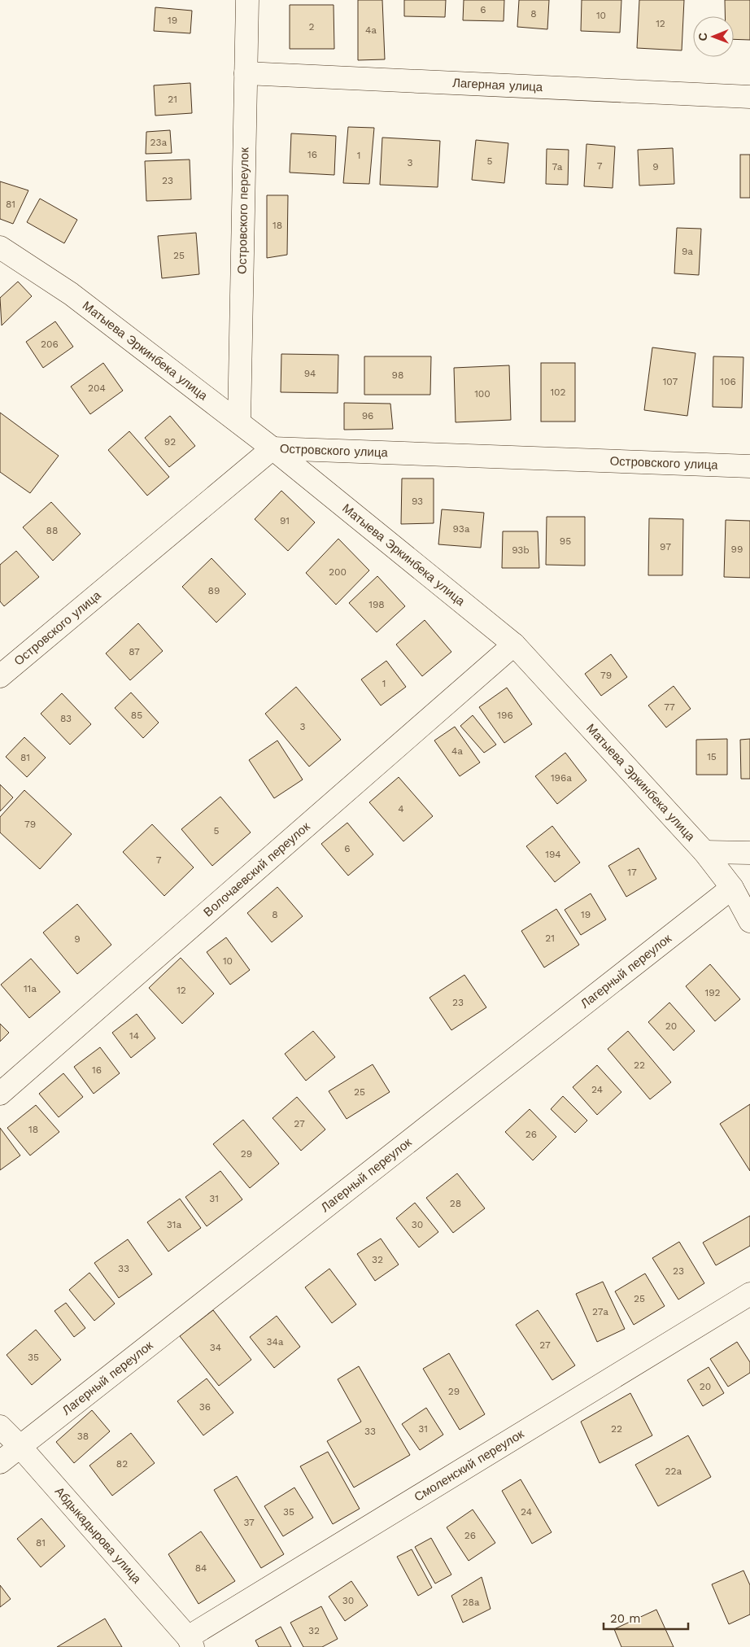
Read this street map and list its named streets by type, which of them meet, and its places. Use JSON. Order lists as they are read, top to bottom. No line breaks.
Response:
{"streets":{"street":["Лагерная улица","Островского переулок","Матыева Эркинбека улица","Островского улица","Волочаевский переулок","Лагерный переулок","Смоленский переулок","Абдыкадырова улица"]},"crossings":[["Лагерная улица","Островского переулок"],["Островского переулок","Матыева Эркинбека улица"],["Матыева Эркинбека улица","Островского улица"],["Матыева Эркинбека улица","Волочаевский переулок"],["Матыева Эркинбека улица","Лагерный переулок"],["Лагерный переулок","Абдыкадырова улица"],["Смоленский переулок","Абдыкадырова улица"]],"house_numbers":["6","8","10","19","12","2","4a","21","23a","16","1","5","3","7","7a","9","23","81","18","9a","25","206","94","98","107","106","204","102","100","96","92","93","91","93a","88","95","97","99","93b","200","89","198","87","79","1","77","85","196","83","3","4a","15","81","196a","4","79","5","6","194","7","17","8","19","21","9","10","11a","12","192","23","20","14","22","16","24","25","27","18","26","29","31","28","31a","30","32","33","23","25","27a","34a","27","34","35","20","29","36","31","22","33","38","82","22a","35","24","37","26","81","84","30","28a","32"],"scale_bar":"20 m","north":"left"}
